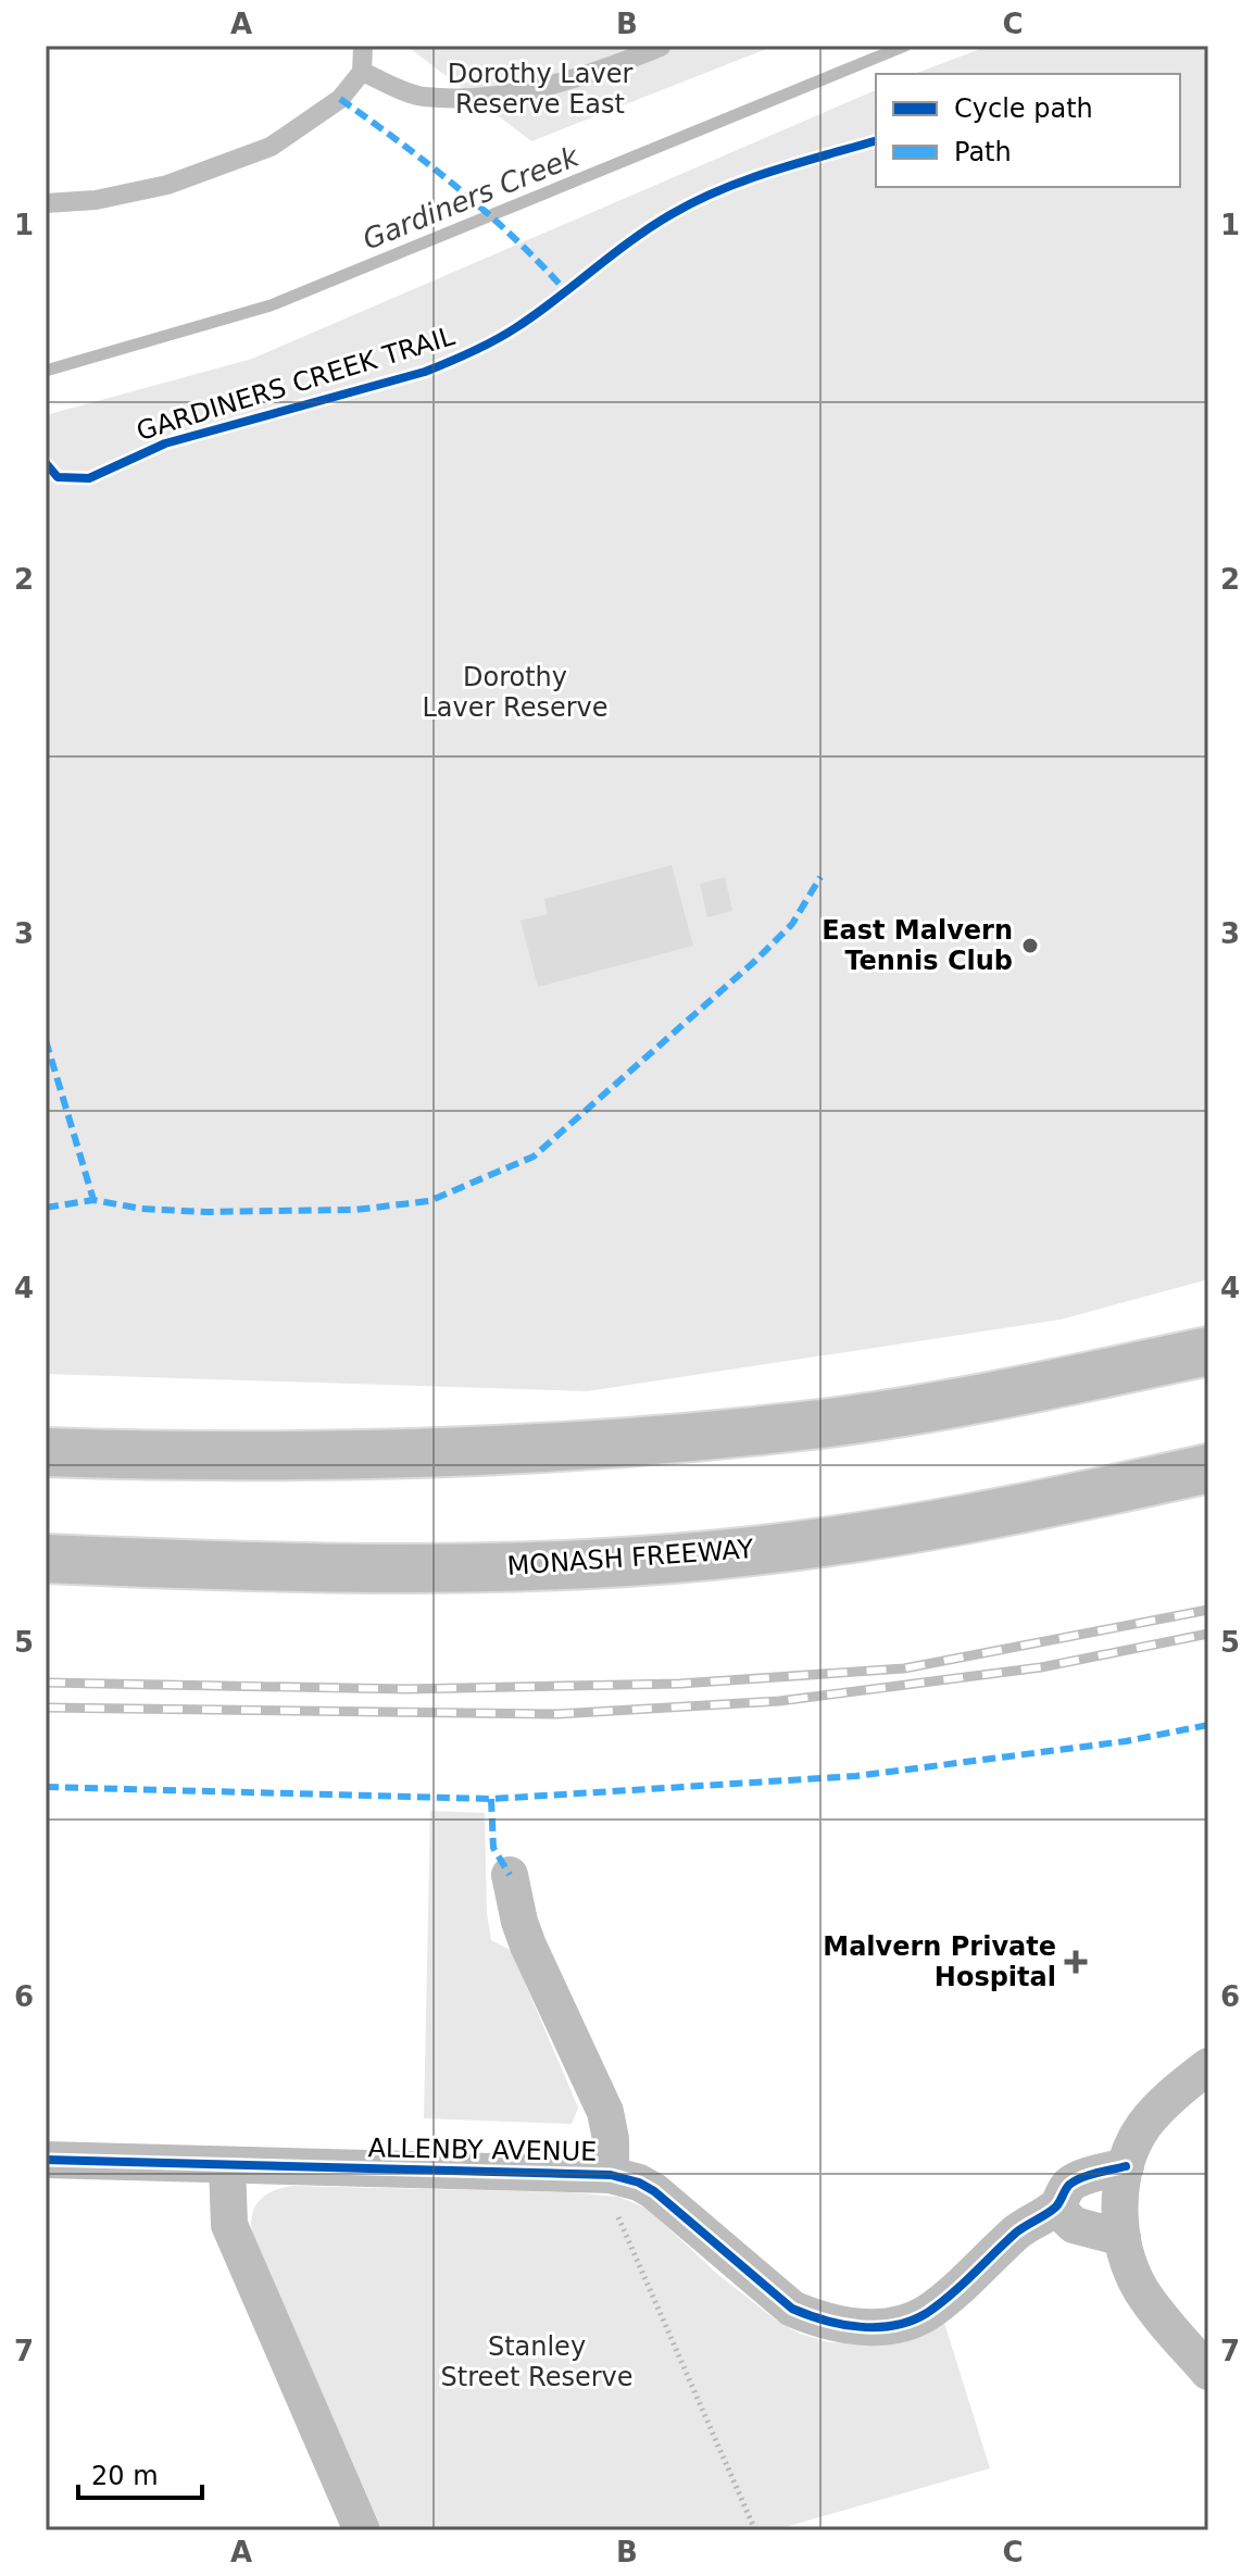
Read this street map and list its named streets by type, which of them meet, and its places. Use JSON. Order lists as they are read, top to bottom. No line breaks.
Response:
{"streets":{"highway":["MONASH FREEWAY"],"street":["ALLENBY AVENUE"],"cycle path":["GARDINERS CREEK TRAIL"]},"water":["Gardiners Creek"],"parks":["Dorothy Laver Reserve East","Dorothy Laver Reserve","Stanley Street Reserve"],"places":{"other":["East Malvern Tennis Club"],"health":["Malvern Private Hospital"]},"legend":["Cycle path","Path"],"scale_bar":"20 m","grid":{"columns":["A","B","C"],"rows":["1","2","3","4","5","6","7"]}}
